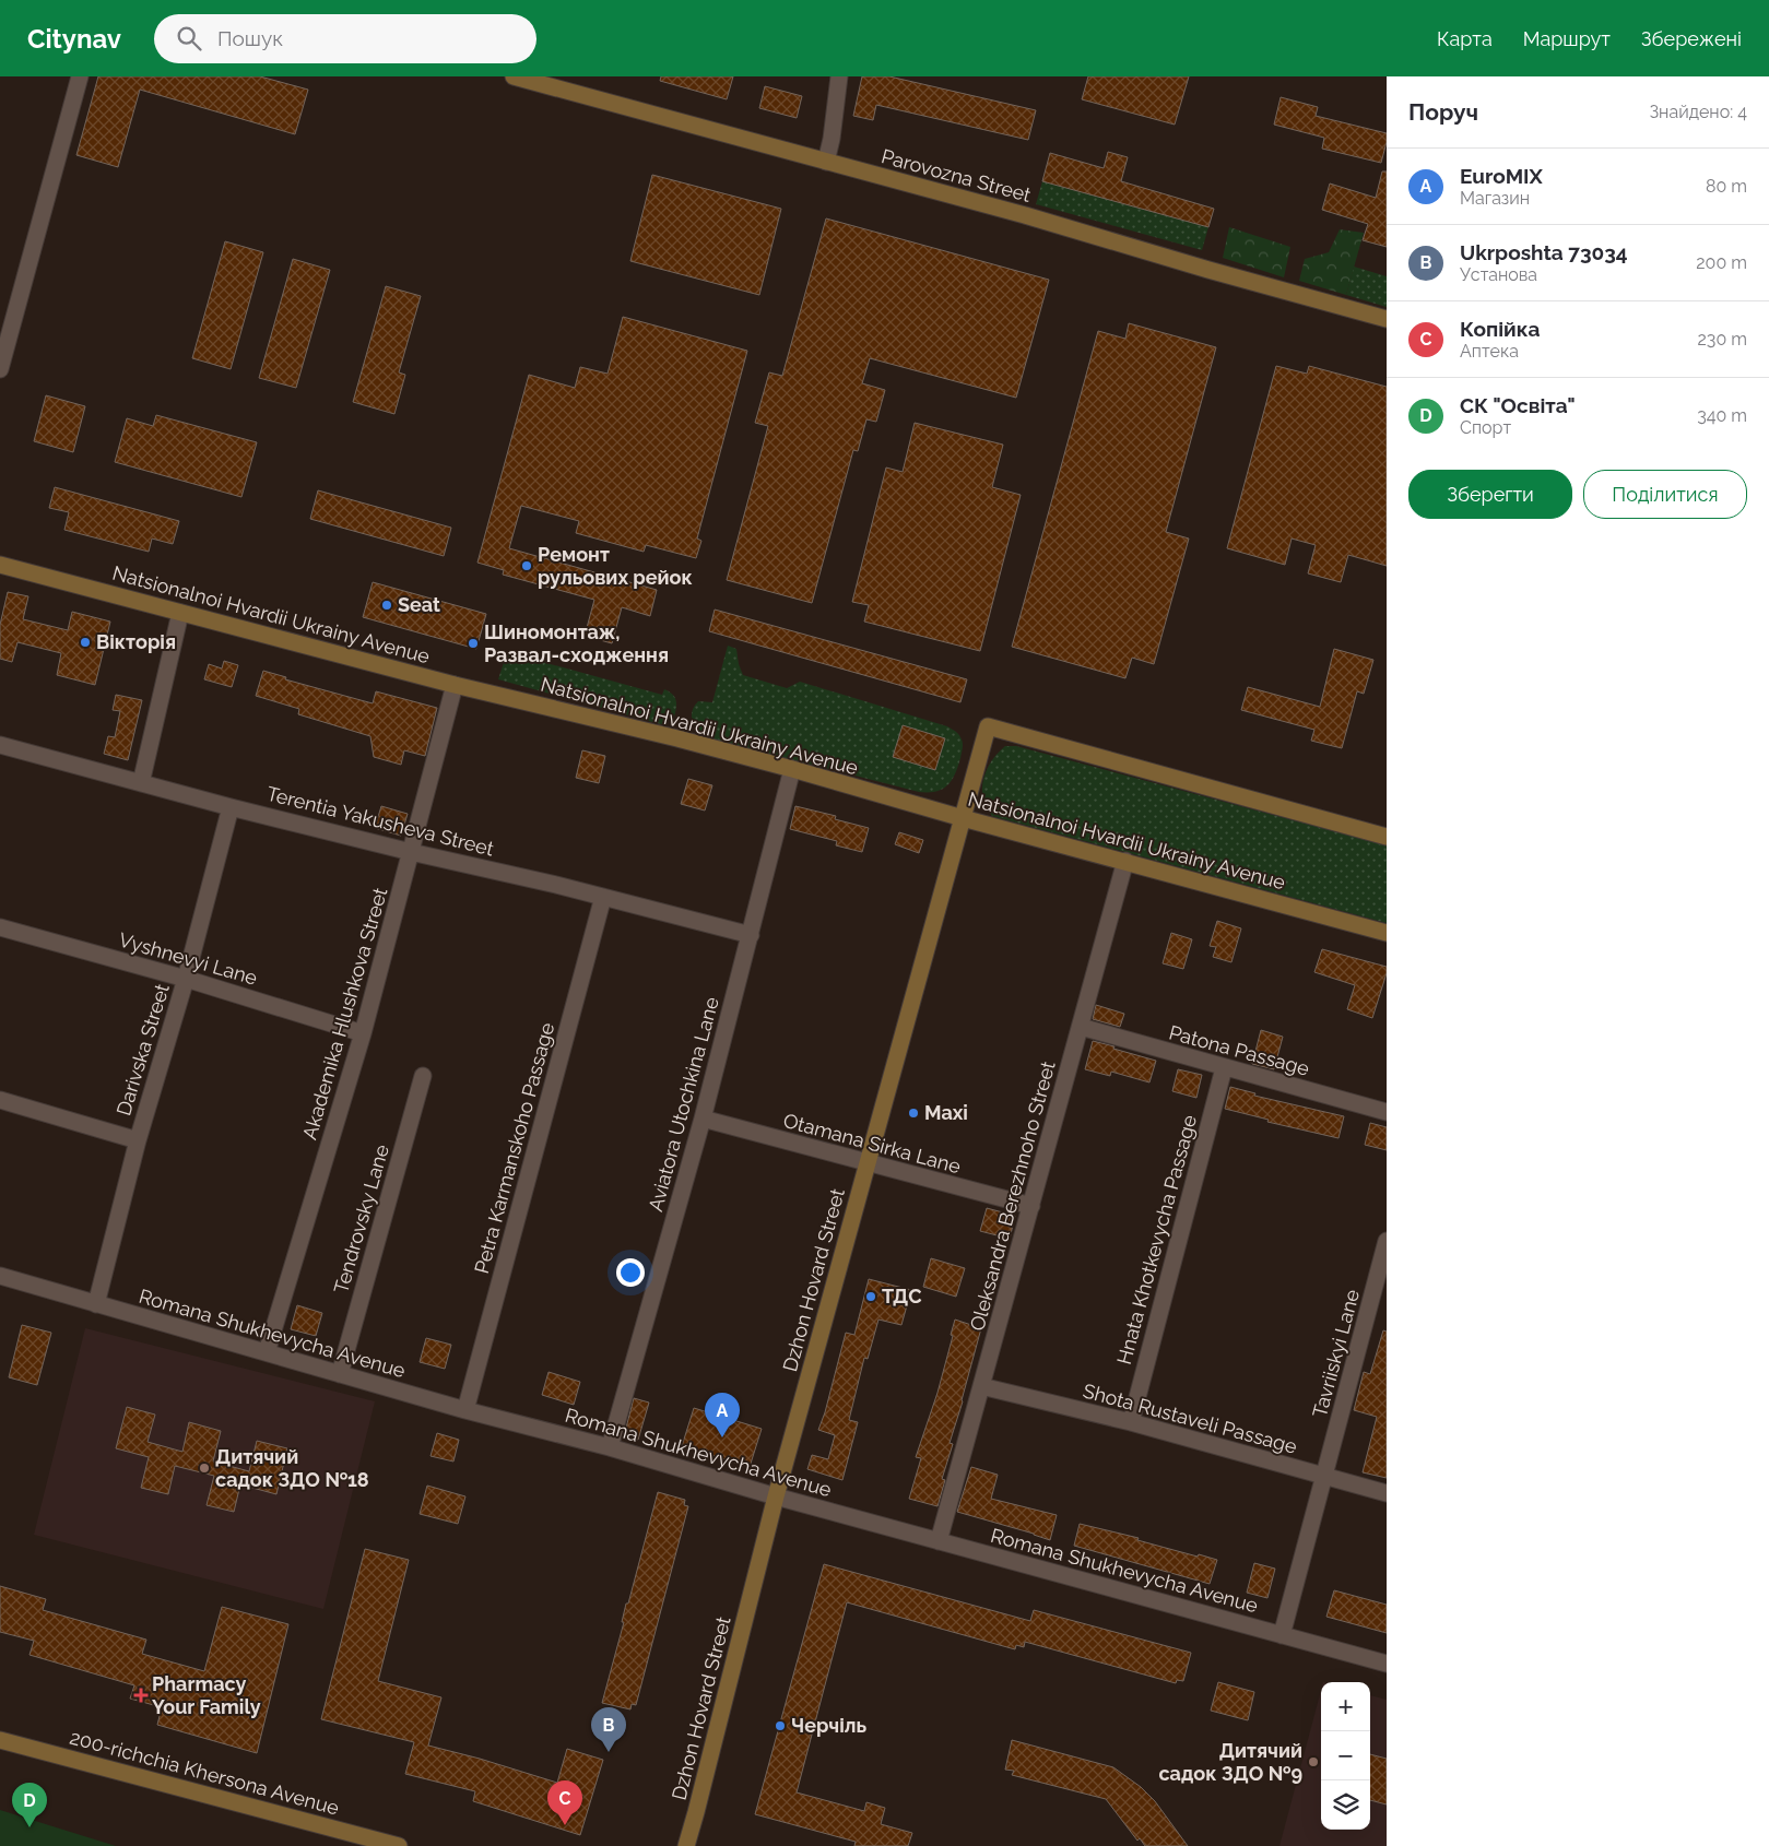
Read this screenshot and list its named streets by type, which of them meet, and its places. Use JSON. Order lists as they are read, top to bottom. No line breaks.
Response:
{"streets":{"street":["Parovozna Street","Natsionalnoi Hvardii Ukrainy Avenue","Terentia Yakusheva Street","Vyshnevyi Lane","Akademika Hlushkova Street","Darivska Street","Patona Passage","Aviatora Utochkina Lane","Otamana Sirka Lane","Petra Karmanskoho Passage","Oleksandra Berezhnoho Street","Tendrovsky Lane","Hnata Khotkevycha Passage","Dzhon Hovard Street","Romana Shukhevycha Avenue","Tavriiskyi Lane","Shota Rustaveli Passage","200-richchia Khersona Avenue"]},"crossings":[["Natsionalnoi Hvardii Ukrainy Avenue","Akademika Hlushkova Street"],["Natsionalnoi Hvardii Ukrainy Avenue","Aviatora Utochkina Lane"],["Natsionalnoi Hvardii Ukrainy Avenue","Oleksandra Berezhnoho Street"],["Natsionalnoi Hvardii Ukrainy Avenue","Dzhon Hovard Street"],["Terentia Yakusheva Street","Akademika Hlushkova Street"],["Terentia Yakusheva Street","Darivska Street"],["Terentia Yakusheva Street","Aviatora Utochkina Lane"],["Terentia Yakusheva Street","Petra Karmanskoho Passage"],["Vyshnevyi Lane","Akademika Hlushkova Street"],["Vyshnevyi Lane","Darivska Street"],["Akademika Hlushkova Street","Romana Shukhevycha Avenue"],["Darivska Street","Romana Shukhevycha Avenue"],["Patona Passage","Oleksandra Berezhnoho Street"],["Patona Passage","Hnata Khotkevycha Passage"],["Aviatora Utochkina Lane","Otamana Sirka Lane"],["Aviatora Utochkina Lane","Romana Shukhevycha Avenue"],["Otamana Sirka Lane","Oleksandra Berezhnoho Street"],["Otamana Sirka Lane","Dzhon Hovard Street"],["Petra Karmanskoho Passage","Romana Shukhevycha Avenue"],["Oleksandra Berezhnoho Street","Romana Shukhevycha Avenue"],["Oleksandra Berezhnoho Street","Shota Rustaveli Passage"],["Tendrovsky Lane","Romana Shukhevycha Avenue"],["Hnata Khotkevycha Passage","Shota Rustaveli Passage"],["Dzhon Hovard Street","Romana Shukhevycha Avenue"],["Romana Shukhevycha Avenue","Tavriiskyi Lane"],["Tavriiskyi Lane","Shota Rustaveli Passage"]],"places":{"other":["Ремонт рульових рейок","Seat","Вікторія","Шиномонтаж, Развал-сходження","Maxi","ТДС","Дитячий садок ЗДО №18","Черчіль","Дитячий садок ЗДО №9"],"health":["Pharmacy Your Family"]},"page":{"header":"Citynav","search":"Пошук","nav":["Карта","Маршрут","Збережені"],"heading":["Поруч","Знайдено: 4"],"list":[{"mark":"A","name":"EuroMIX","note":"Магазин","value":"80 m"},{"mark":"B","name":"Ukrposhta 73034","note":"Установа","value":"200 m"},{"mark":"C","name":"Копійка","note":"Аптека","value":"230 m"},{"mark":"D","name":"СК \"Освіта\"","note":"Спорт","value":"340 m"}],"buttons":["Зберегти","Поділитися"],"pins":["A","B","C","D"],"map_buttons":["+","−"]}}
